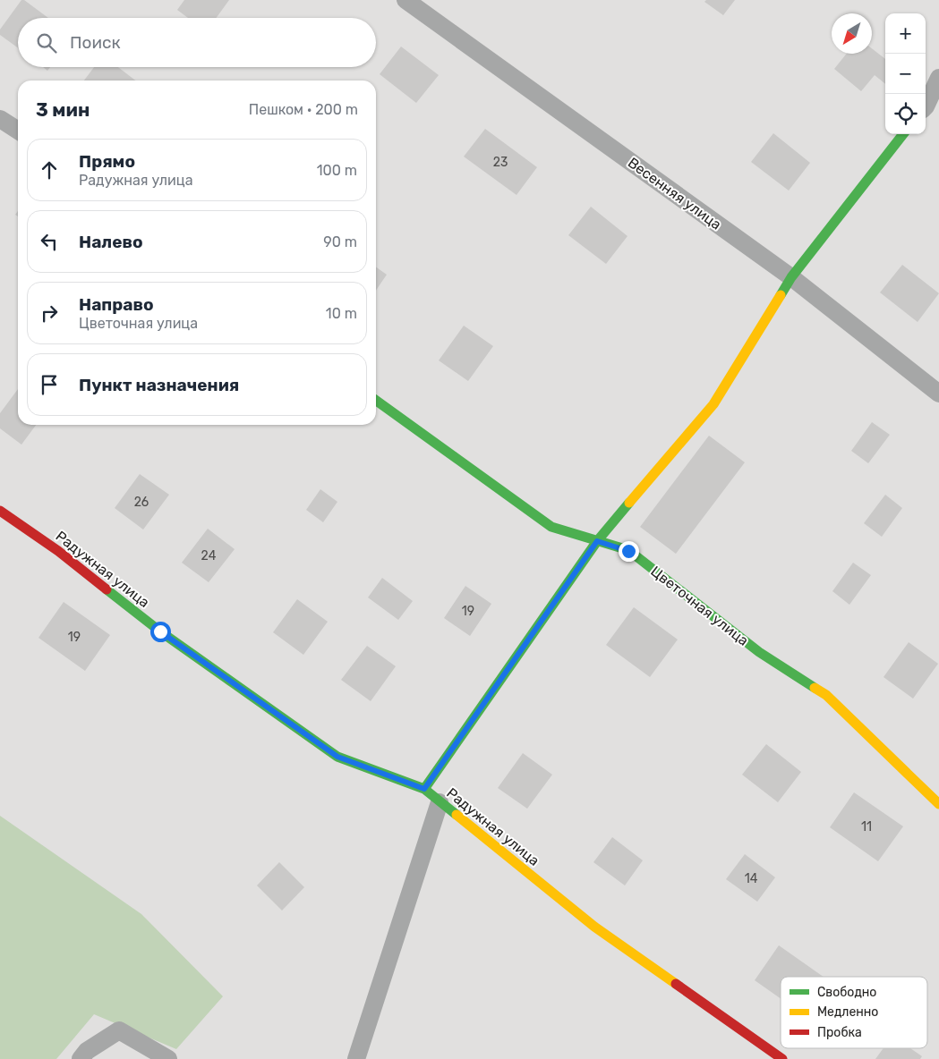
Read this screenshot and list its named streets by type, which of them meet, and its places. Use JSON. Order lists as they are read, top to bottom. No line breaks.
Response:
{"streets":{"street":["Весенняя улица","Радужная улица","Цветочная улица"]},"house_numbers":["23","26","24","19","19","11","14"],"legend":["Свободно","Медленно","Пробка"],"north":"bottom left","page":{"map_buttons":["+","−"],"search":"Поиск","heading":["3 мин","Пешком · 200 m"],"list":[["Прямо","Радужная улица","100 m"],["Налево","90 m"],["Направо","Цветочная улица","10 m"],"Пункт назначения"]}}
